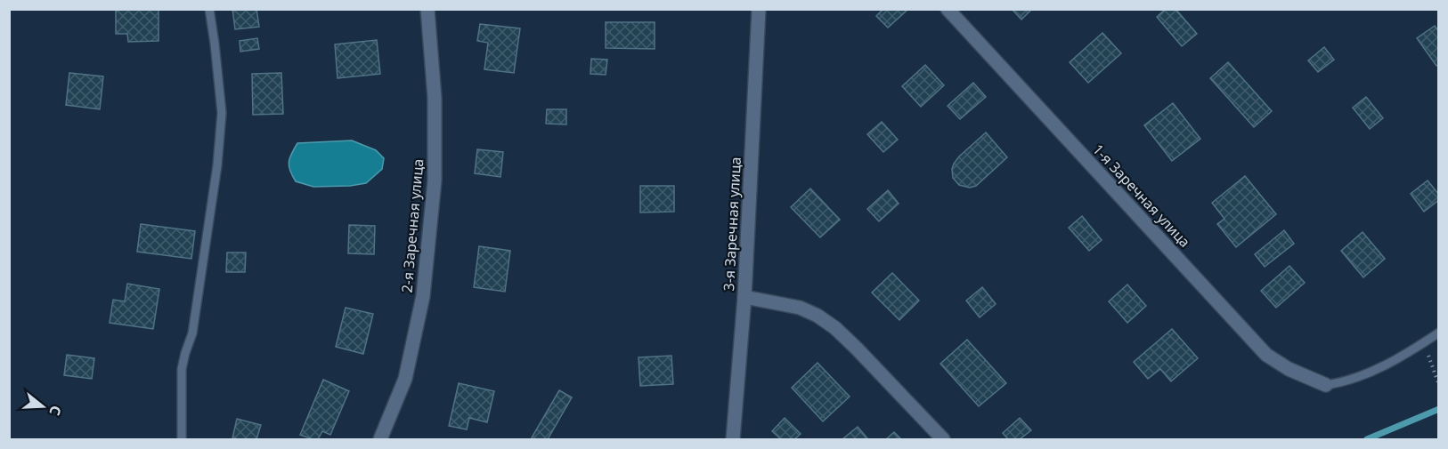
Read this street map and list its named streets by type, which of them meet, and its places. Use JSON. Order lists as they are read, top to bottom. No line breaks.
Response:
{"streets":{"street":["1-я Заречная улица","3-я Заречная улица","2-я Заречная улица"]},"north":"right"}
